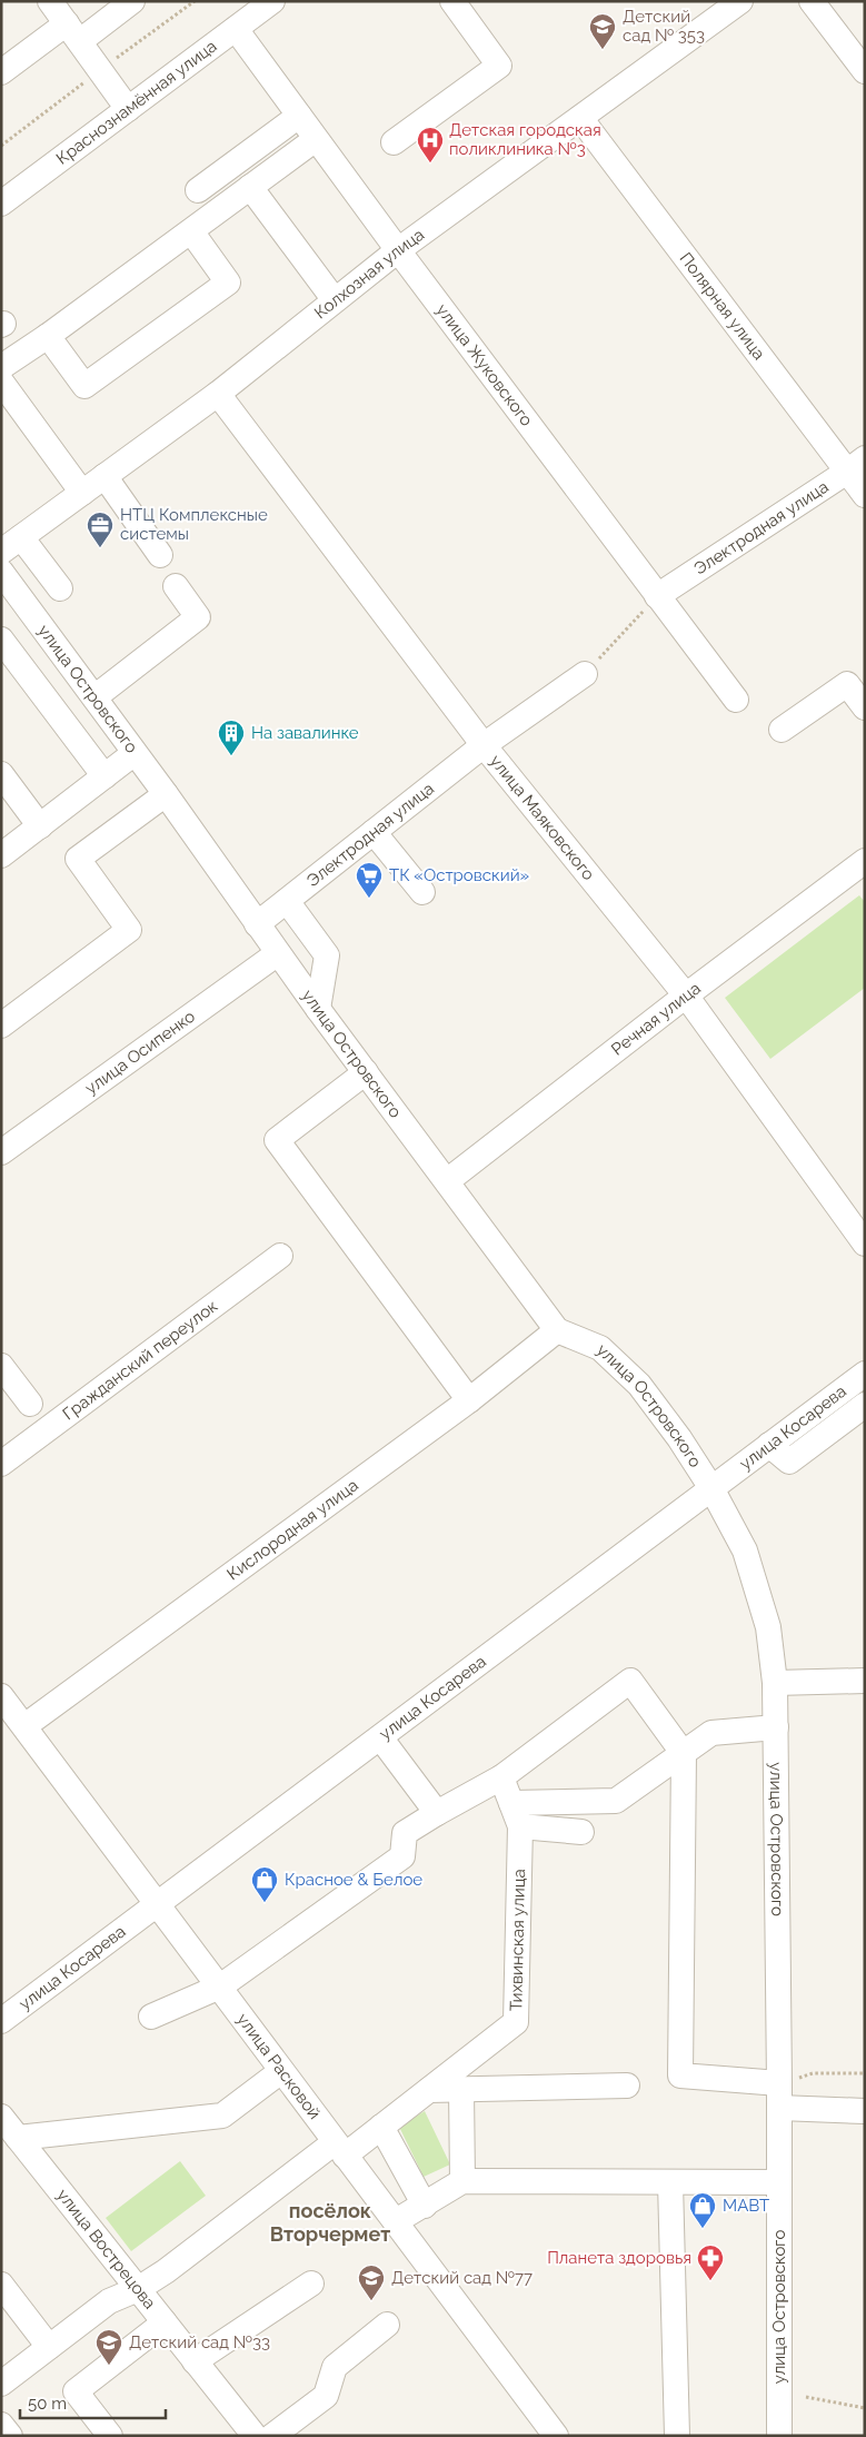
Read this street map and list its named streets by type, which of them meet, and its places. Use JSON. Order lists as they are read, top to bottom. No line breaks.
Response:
{"streets":{"street":["Краснознамённая улица","Колхозная улица","Полярная улица","улица Жуковского","Электродная улица","улица Островского","улица Маяковского","Речная улица","улица Осипенко","Гражданский переулок","улица Косарева","Кислородная улица","Тихвинская улица","улица Расковой","улица Вострецова"]},"crossings":[["Краснознамённая улица","улица Жуковского"],["Колхозная улица","Полярная улица"],["Колхозная улица","улица Жуковского"],["Колхозная улица","улица Маяковского"],["Полярная улица","Электродная улица"],["улица Жуковского","Электродная улица"],["Электродная улица","улица Островского"],["Электродная улица","улица Маяковского"],["улица Островского","Речная улица"],["улица Островского","улица Осипенко"],["улица Островского","улица Косарева"],["улица Островского","Кислородная улица"],["улица Маяковского","Речная улица"],["улица Косарева","улица Расковой"],["Кислородная улица","улица Расковой"],["Тихвинская улица","улица Расковой"],["Тихвинская улица","улица Вострецова"]],"districts":["посёлок Вторчермет"],"places":{"school or university":["Детский сад № 353","Детский сад №77","Детский сад №33"],"hospital":["Детская городская поликлиника №3"],"office":["НТЦ Комплексные системы"],"building":["На завалинке"],"supermarket":["ТК «Островский»"],"shop":["Красное & Белое","МАВТ"],"pharmacy":["Планета здоровья"]},"scale_bar":"50 m"}
